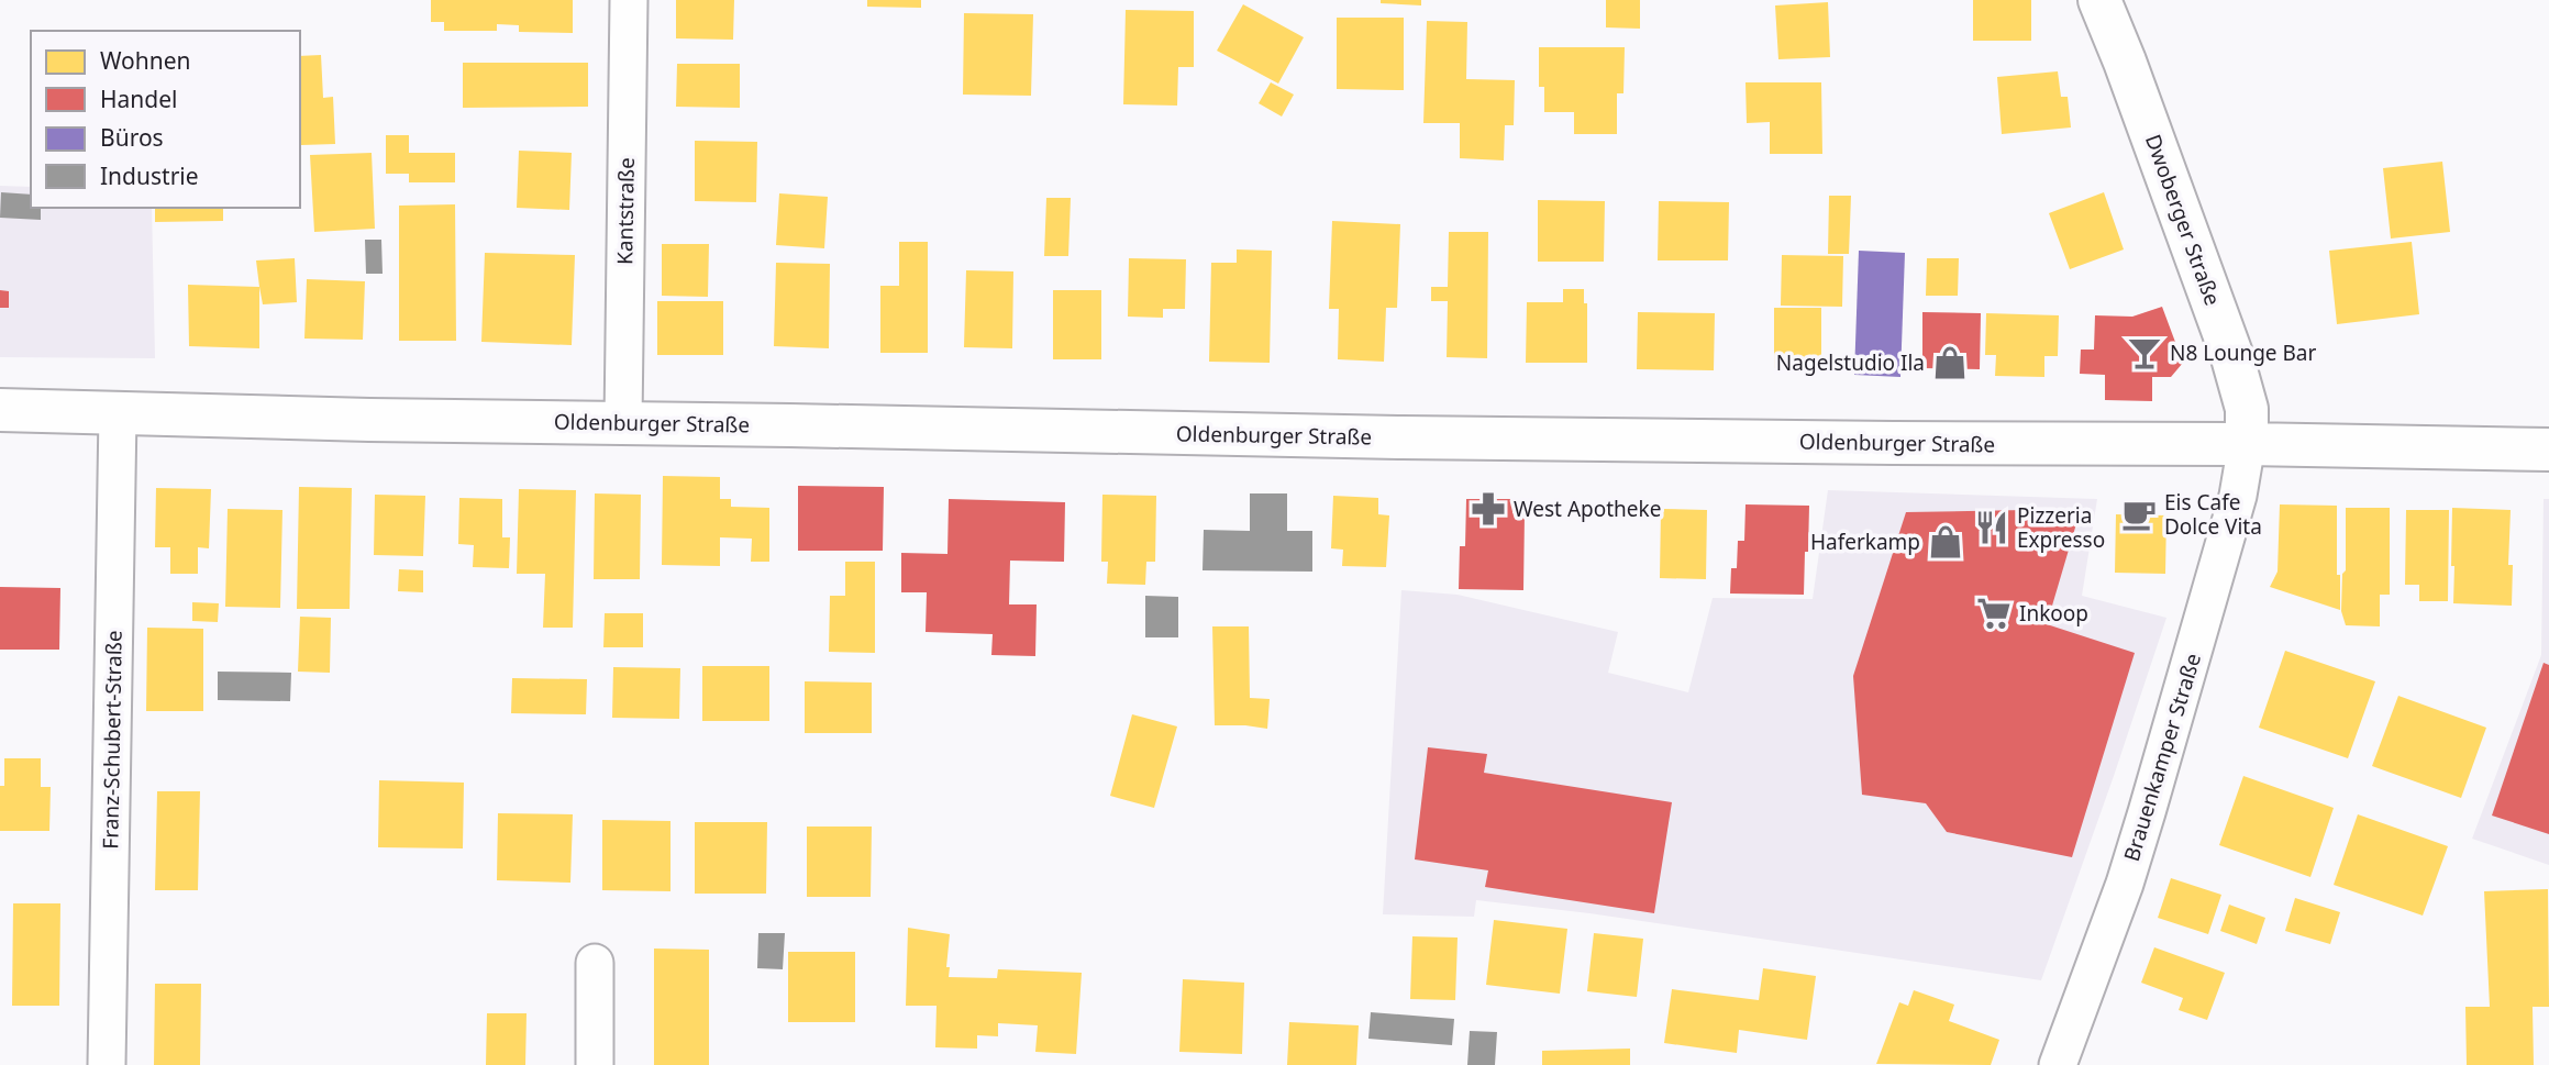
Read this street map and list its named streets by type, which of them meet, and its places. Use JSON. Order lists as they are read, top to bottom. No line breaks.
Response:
{"streets":{"main road":["Dwoberger Straße","Oldenburger Straße"],"street":["Kantstraße","Franz-Schubert-Straße","Brauenkamper Straße"]},"crossings":[["Kantstraße","Oldenburger Straße"],["Dwoberger Straße","Oldenburger Straße"],["Dwoberger Straße","Brauenkamper Straße"],["Oldenburger Straße","Franz-Schubert-Straße"],["Oldenburger Straße","Brauenkamper Straße"]],"places":{"bar":["N8 Lounge Bar"],"shop":["Nagelstudio Ila","Haferkamp"],"pharmacy":["West Apotheke"],"cafe":["Eis Cafe Dolce Vita"],"restaurant":["Pizzeria Expresso"],"supermarket":["Inkoop"]},"legend":["Wohnen","Handel","Büros","Industrie"]}
